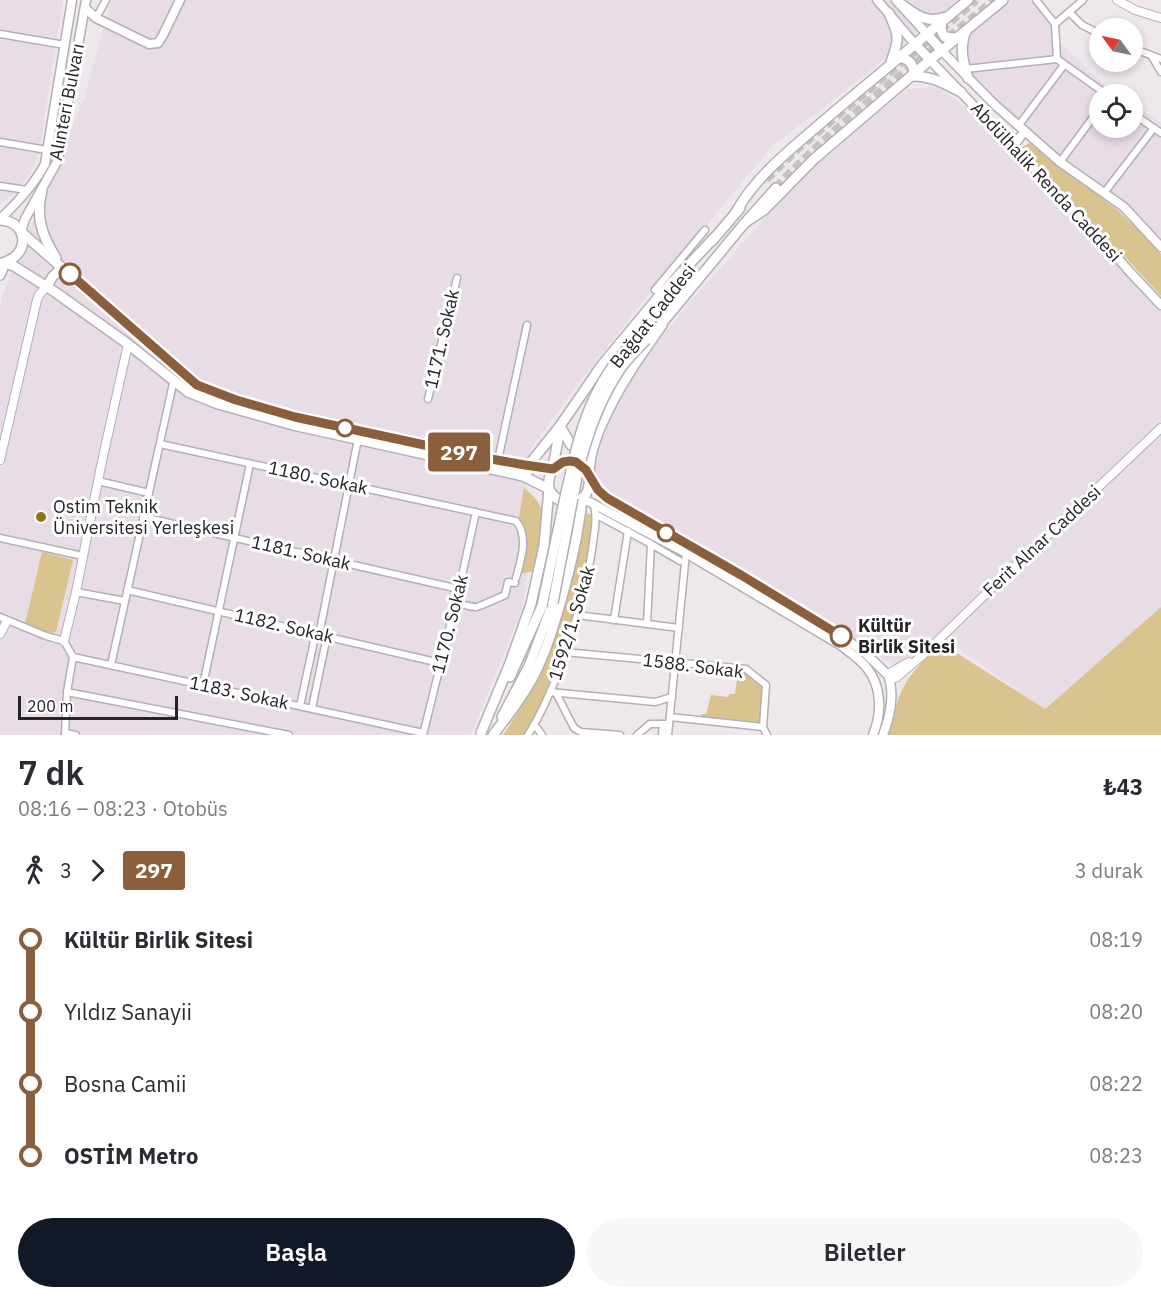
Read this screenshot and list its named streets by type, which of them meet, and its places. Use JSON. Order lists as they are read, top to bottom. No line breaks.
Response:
{"streets":{"main road":["Alınteri Bulvarı","Abdülhalik Renda Caddesi","Bağdat Caddesi"],"street":["1171. Sokak","1180. Sokak","Ferit Alnar Caddesi","1181. Sokak","1592/1. Sokak","1170. Sokak","1182. Sokak","1588. Sokak","1183. Sokak"]},"crossings":[["1180. Sokak","1170. Sokak"],["1181. Sokak","1170. Sokak"],["1592/1. Sokak","1588. Sokak"],["1170. Sokak","1182. Sokak"],["1170. Sokak","1183. Sokak"]],"places":["Ostim Teknik Üniversitesi Yerleşkesi","Kültür Birlik Sitesi"],"lines":["bus line 297"],"scale_bar":"200 m","north":"top left","page":{"on_map":"297","scale":"200 m","heading":["7 dk","08:16 – 08:23 · Otobüs","₺43"],"legs":["3","297","3 durak"],"list":[{"name":"Kültür Birlik Sitesi","value":"08:19"},{"name":"Yıldız Sanayii","value":"08:20"},{"name":"Bosna Camii","value":"08:22"},{"name":"OSTİM Metro","value":"08:23"}],"buttons":["Başla","Biletler"]}}
